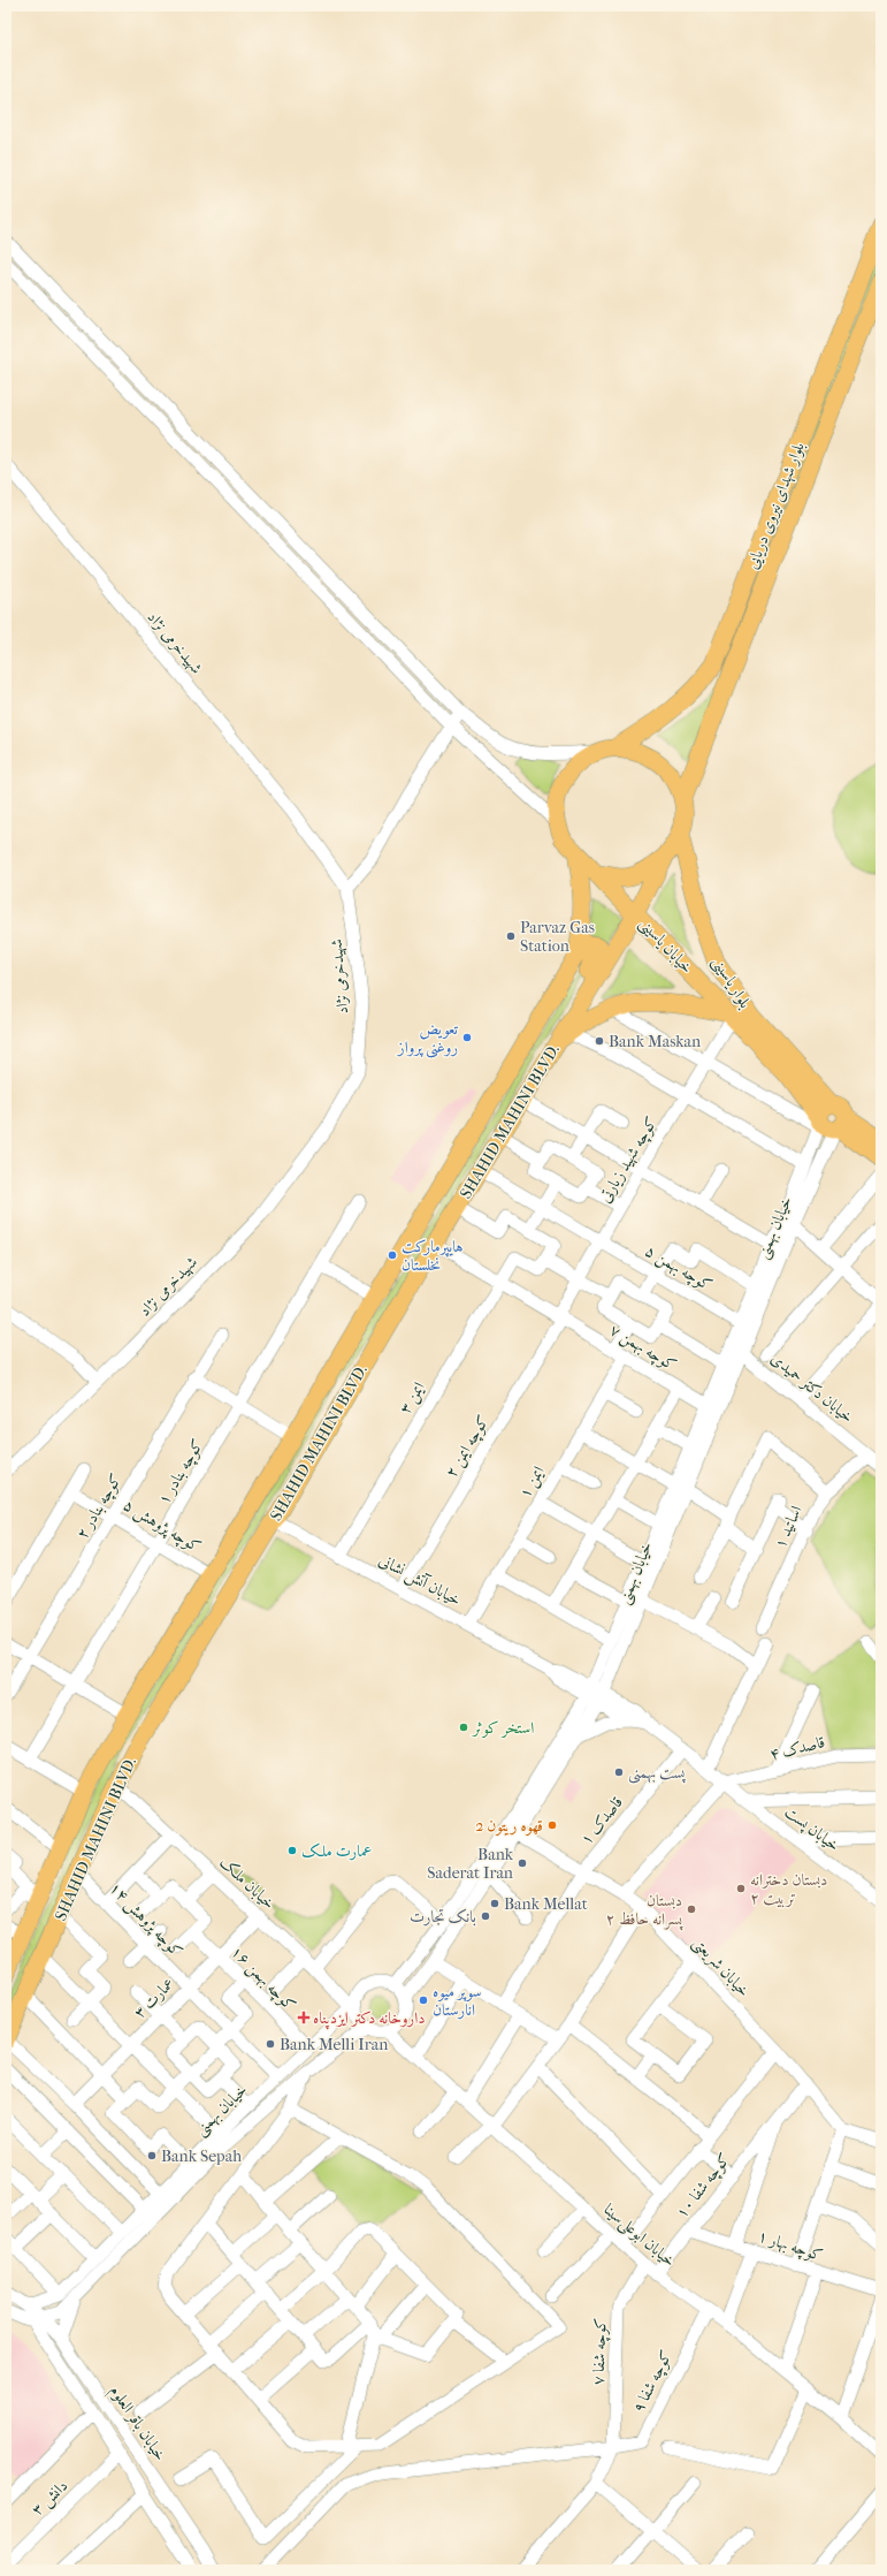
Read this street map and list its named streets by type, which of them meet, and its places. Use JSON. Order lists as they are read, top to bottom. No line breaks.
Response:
{"streets":{"main road":["بلوار شهدای نیروی دریایی","خیابان یاسینی","بلوار یاسینی","SHAHID MAHINI BLVD."],"street":["شهیدخرمی نژاد","کوچه شهید زیارتی","خیابان بهمنی","کوچه بهمن ۵","کوچه بهمن ۷","خیابان دکتر حمیدی","ایمن ۳","کوچه ایمن ۲","کوچه بنادر ۱","ایمن ۱","کوچه بنادر ۲","کوچه پژوهش ۵","اساتید ۱","خیابان آتش نشانی","قاصدک ۴","قاصدک ۱","خیابان پست","خیابان ملک","کوچه پژوهش ۱۴","خیابان شریعتی","کوچه بهمن ۱۶","عمارت ۳","کوچه شفا ۱۰","خیابان ابوعلی‌سینا","کوچه بهار ۱","کوچه شفا ۷","کوچه شفا ۹","خیابان باقر العلوم","دانش ۳"]},"crossings":[["بلوار شهدای نیروی دریایی","خیابان یاسینی"],["بلوار شهدای نیروی دریایی","بلوار یاسینی"],["بلوار شهدای نیروی دریایی","SHAHID MAHINI BLVD."],["خیابان یاسینی","بلوار یاسینی"],["خیابان یاسینی","SHAHID MAHINI BLVD."],["خیابان یاسینی","کوچه شهید زیارتی"],["بلوار یاسینی","SHAHID MAHINI BLVD."],["بلوار یاسینی","کوچه شهید زیارتی"],["بلوار یاسینی","خیابان بهمنی"],["SHAHID MAHINI BLVD.","کوچه بهمن ۵"],["SHAHID MAHINI BLVD.","کوچه بهمن ۷"],["SHAHID MAHINI BLVD.","کوچه پژوهش ۵"],["SHAHID MAHINI BLVD.","خیابان آتش نشانی"],["SHAHID MAHINI BLVD.","خیابان ملک"],["SHAHID MAHINI BLVD.","کوچه پژوهش ۱۴"],["کوچه شهید زیارتی","کوچه بهمن ۵"],["کوچه شهید زیارتی","کوچه بهمن ۷"],["کوچه شهید زیارتی","کوچه ایمن ۲"],["خیابان بهمنی","کوچه بهمن ۵"],["خیابان بهمنی","کوچه بهمن ۷"],["خیابان بهمنی","خیابان دکتر حمیدی"],["خیابان بهمنی","خیابان آتش نشانی"],["خیابان بهمنی","خیابان ملک"],["خیابان بهمنی","کوچه پژوهش ۱۴"],["خیابان بهمنی","خیابان شریعتی"],["خیابان بهمنی","کوچه بهمن ۱۶"],["خیابان بهمنی","خیابان ابوعلی‌سینا"],["خیابان بهمنی","خیابان باقر العلوم"],["کوچه بهمن ۷","ایمن ۳"],["کوچه بهمن ۷","کوچه ایمن ۲"],["کوچه بهمن ۷","ایمن ۱"],["خیابان دکتر حمیدی","اساتید ۱"],["ایمن ۳","خیابان آتش نشانی"],["کوچه ایمن ۲","خیابان آتش نشانی"],["کوچه بنادر ۱","کوچه پژوهش ۵"],["ایمن ۱","خیابان آتش نشانی"],["کوچه بنادر ۲","کوچه پژوهش ۵"],["قاصدک ۴","خیابان پست"],["قاصدک ۱","خیابان شریعتی"],["خیابان ملک","عمارت ۳"],["خیابان ملک","خیابان ابوعلی‌سینا"],["کوچه پژوهش ۱۴","عمارت ۳"],["خیابان شریعتی","کوچه شفا ۱۰"],["کوچه بهمن ۱۶","عمارت ۳"],["کوچه شفا ۱۰","خیابان ابوعلی‌سینا"],["کوچه شفا ۱۰","کوچه بهار ۱"],["خیابان ابوعلی‌سینا","کوچه شفا ۷"],["خیابان ابوعلی‌سینا","کوچه شفا ۹"],["کوچه شفا ۷","کوچه شفا ۹"],["خیابان باقر العلوم","دانش ۳"]],"places":{"other":["Parvaz Gas Station","تعویض روغنی پرواز","Bank Maskan","هایپرمارکت نخلستان","استخر کوثر","پست بهمنی","قهوه ریتون 2","عمارت ملک","Bank Saderat Iran","دبستان دخترانه تربیت ۲","Bank Mellat","دبستان پسرانه حافظ ۲","بانک تجارت","سوپر میوه انارستان","Bank Melli Iran","Bank Sepah"],"health":["داروخانه دکتر ایزدپناه"]}}
